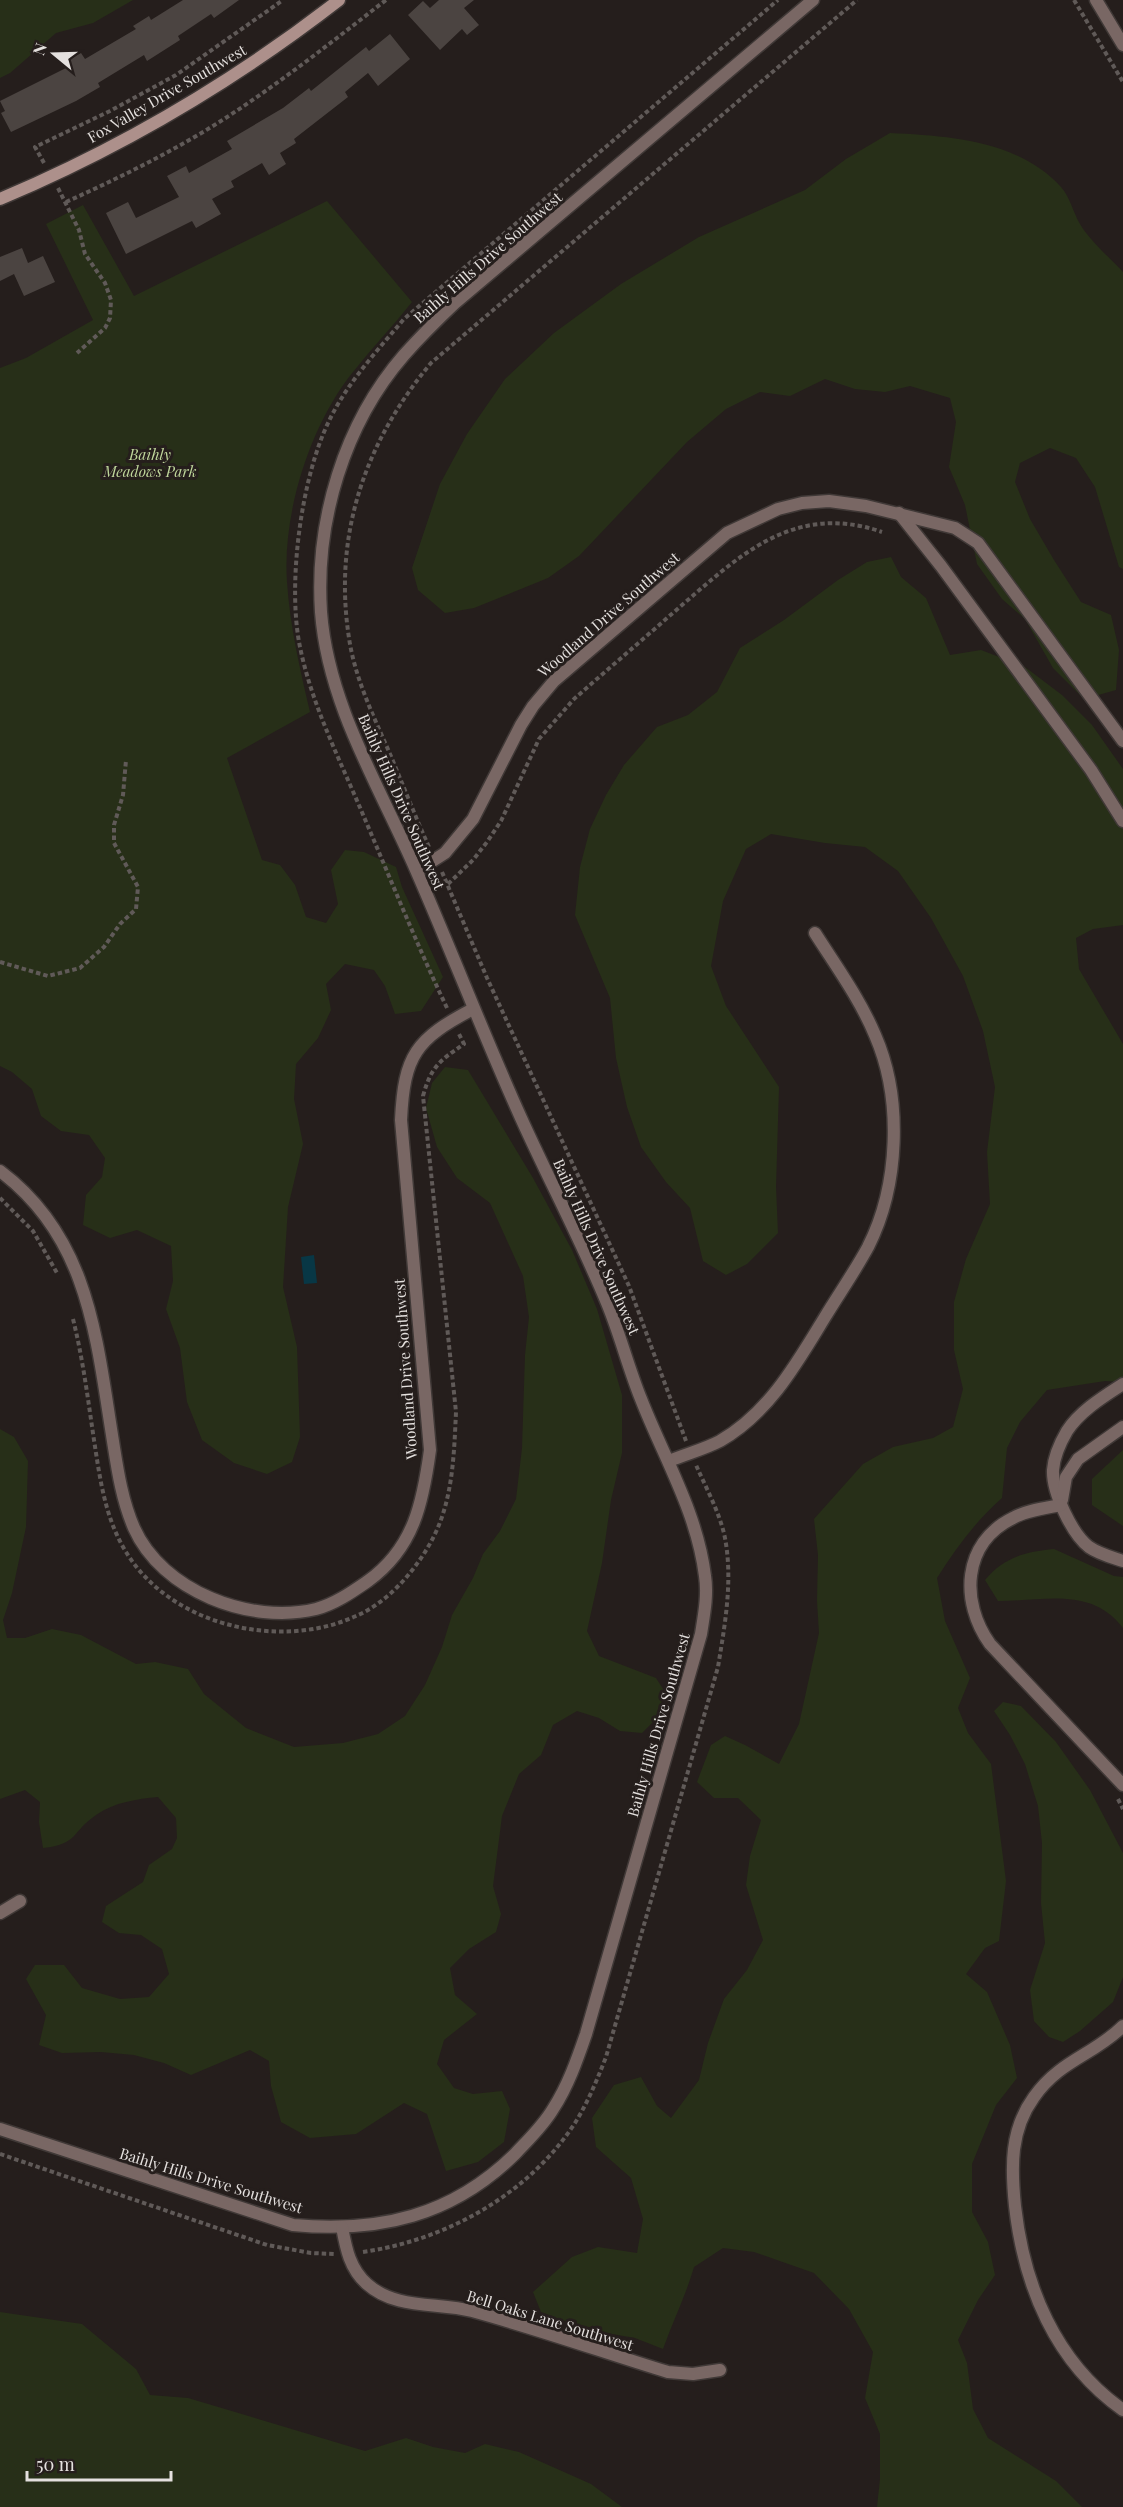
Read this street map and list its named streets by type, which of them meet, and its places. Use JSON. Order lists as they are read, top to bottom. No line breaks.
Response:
{"streets":{"street":["Fox Valley Drive Southwest","Baihly Hills Drive Southwest","Woodland Drive Southwest","Bell Oaks Lane Southwest"]},"crossings":[["Baihly Hills Drive Southwest","Woodland Drive Southwest"],["Baihly Hills Drive Southwest","Bell Oaks Lane Southwest"]],"parks":["Baihly Meadows Park"],"scale_bar":"50 m","north":"left"}
